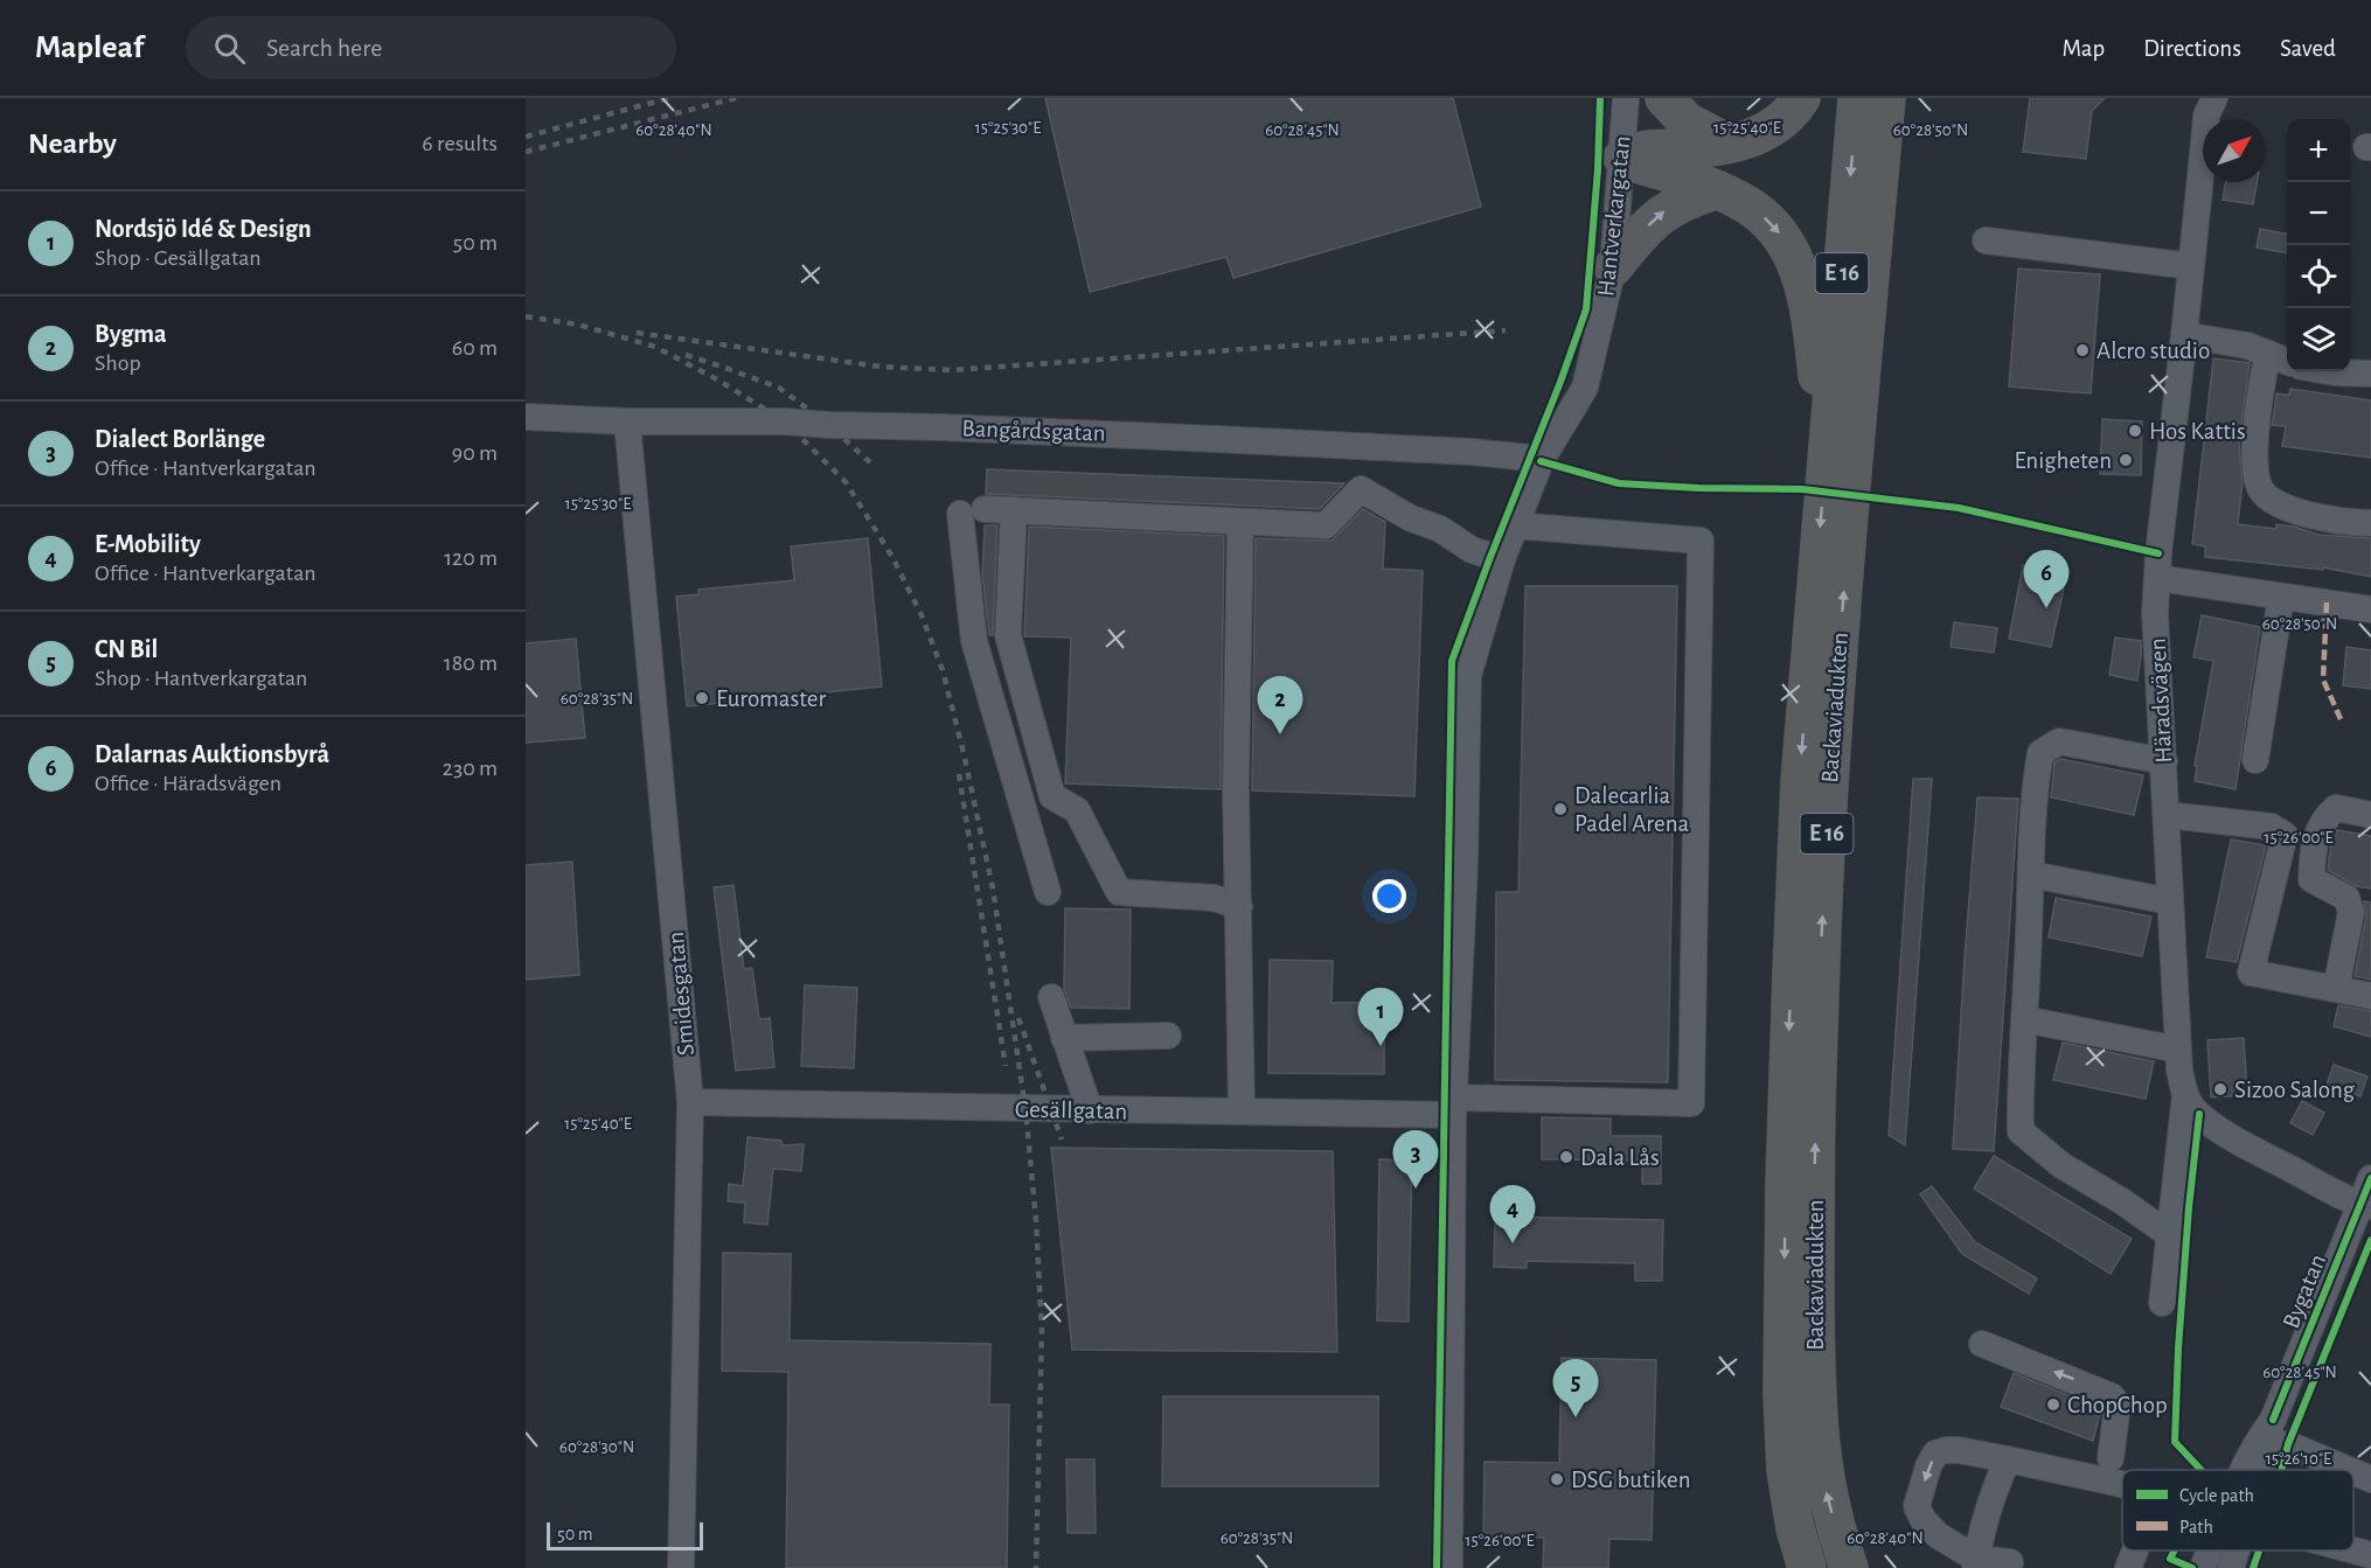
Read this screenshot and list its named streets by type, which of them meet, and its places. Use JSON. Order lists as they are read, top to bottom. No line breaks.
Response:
{"streets":{"highway":["E 16","Backaviadukten"],"street":["Hantverkargatan","Bangårdsgatan","Häradsvägen","Smidesgatan","Gesällgatan","Bygatan"]},"crossings":[["Hantverkargatan","Bangårdsgatan"],["Hantverkargatan","Gesällgatan"],["Bangårdsgatan","Smidesgatan"],["Smidesgatan","Gesällgatan"]],"places":["Alcro studio","Hos Kattis","Enigheten","Euromaster","Dalecarlia Padel Arena","Sizoo Salong","Dala Lås","ChopChop","DSG butiken"],"legend":["Cycle path","Path"],"scale_bar":"50 m","north":"top right","page":{"header":"Mapleaf","search":"Search here","nav":["Map","Directions","Saved"],"heading":["Nearby","6 results"],"map_buttons":["+","−"],"list":[{"mark":"1","name":"Nordsjö Idé & Design","note":"Shop · Gesällgatan","value":"50 m"},{"mark":"2","name":"Bygma","note":"Shop","value":"60 m"},{"mark":"3","name":"Dialect Borlänge","note":"Office · Hantverkargatan","value":"90 m"},{"mark":"4","name":"E-Mobility","note":"Office · Hantverkargatan","value":"120 m"},{"mark":"5","name":"CN Bil","note":"Shop · Hantverkargatan","value":"180 m"},{"mark":"6","name":"Dalarnas Auktionsbyrå","note":"Office · Häradsvägen","value":"230 m"}],"pins":["6","2","1","3","4","5"],"scale":"50 m"},"coordinates":["15°25'30\"E","15°25'40\"E","60°28'40\"N","60°28'45\"N","60°28'50\"N","60°28'35\"N","15°26'00\"E","60°28'30\"N","15°26'10\"E"]}
